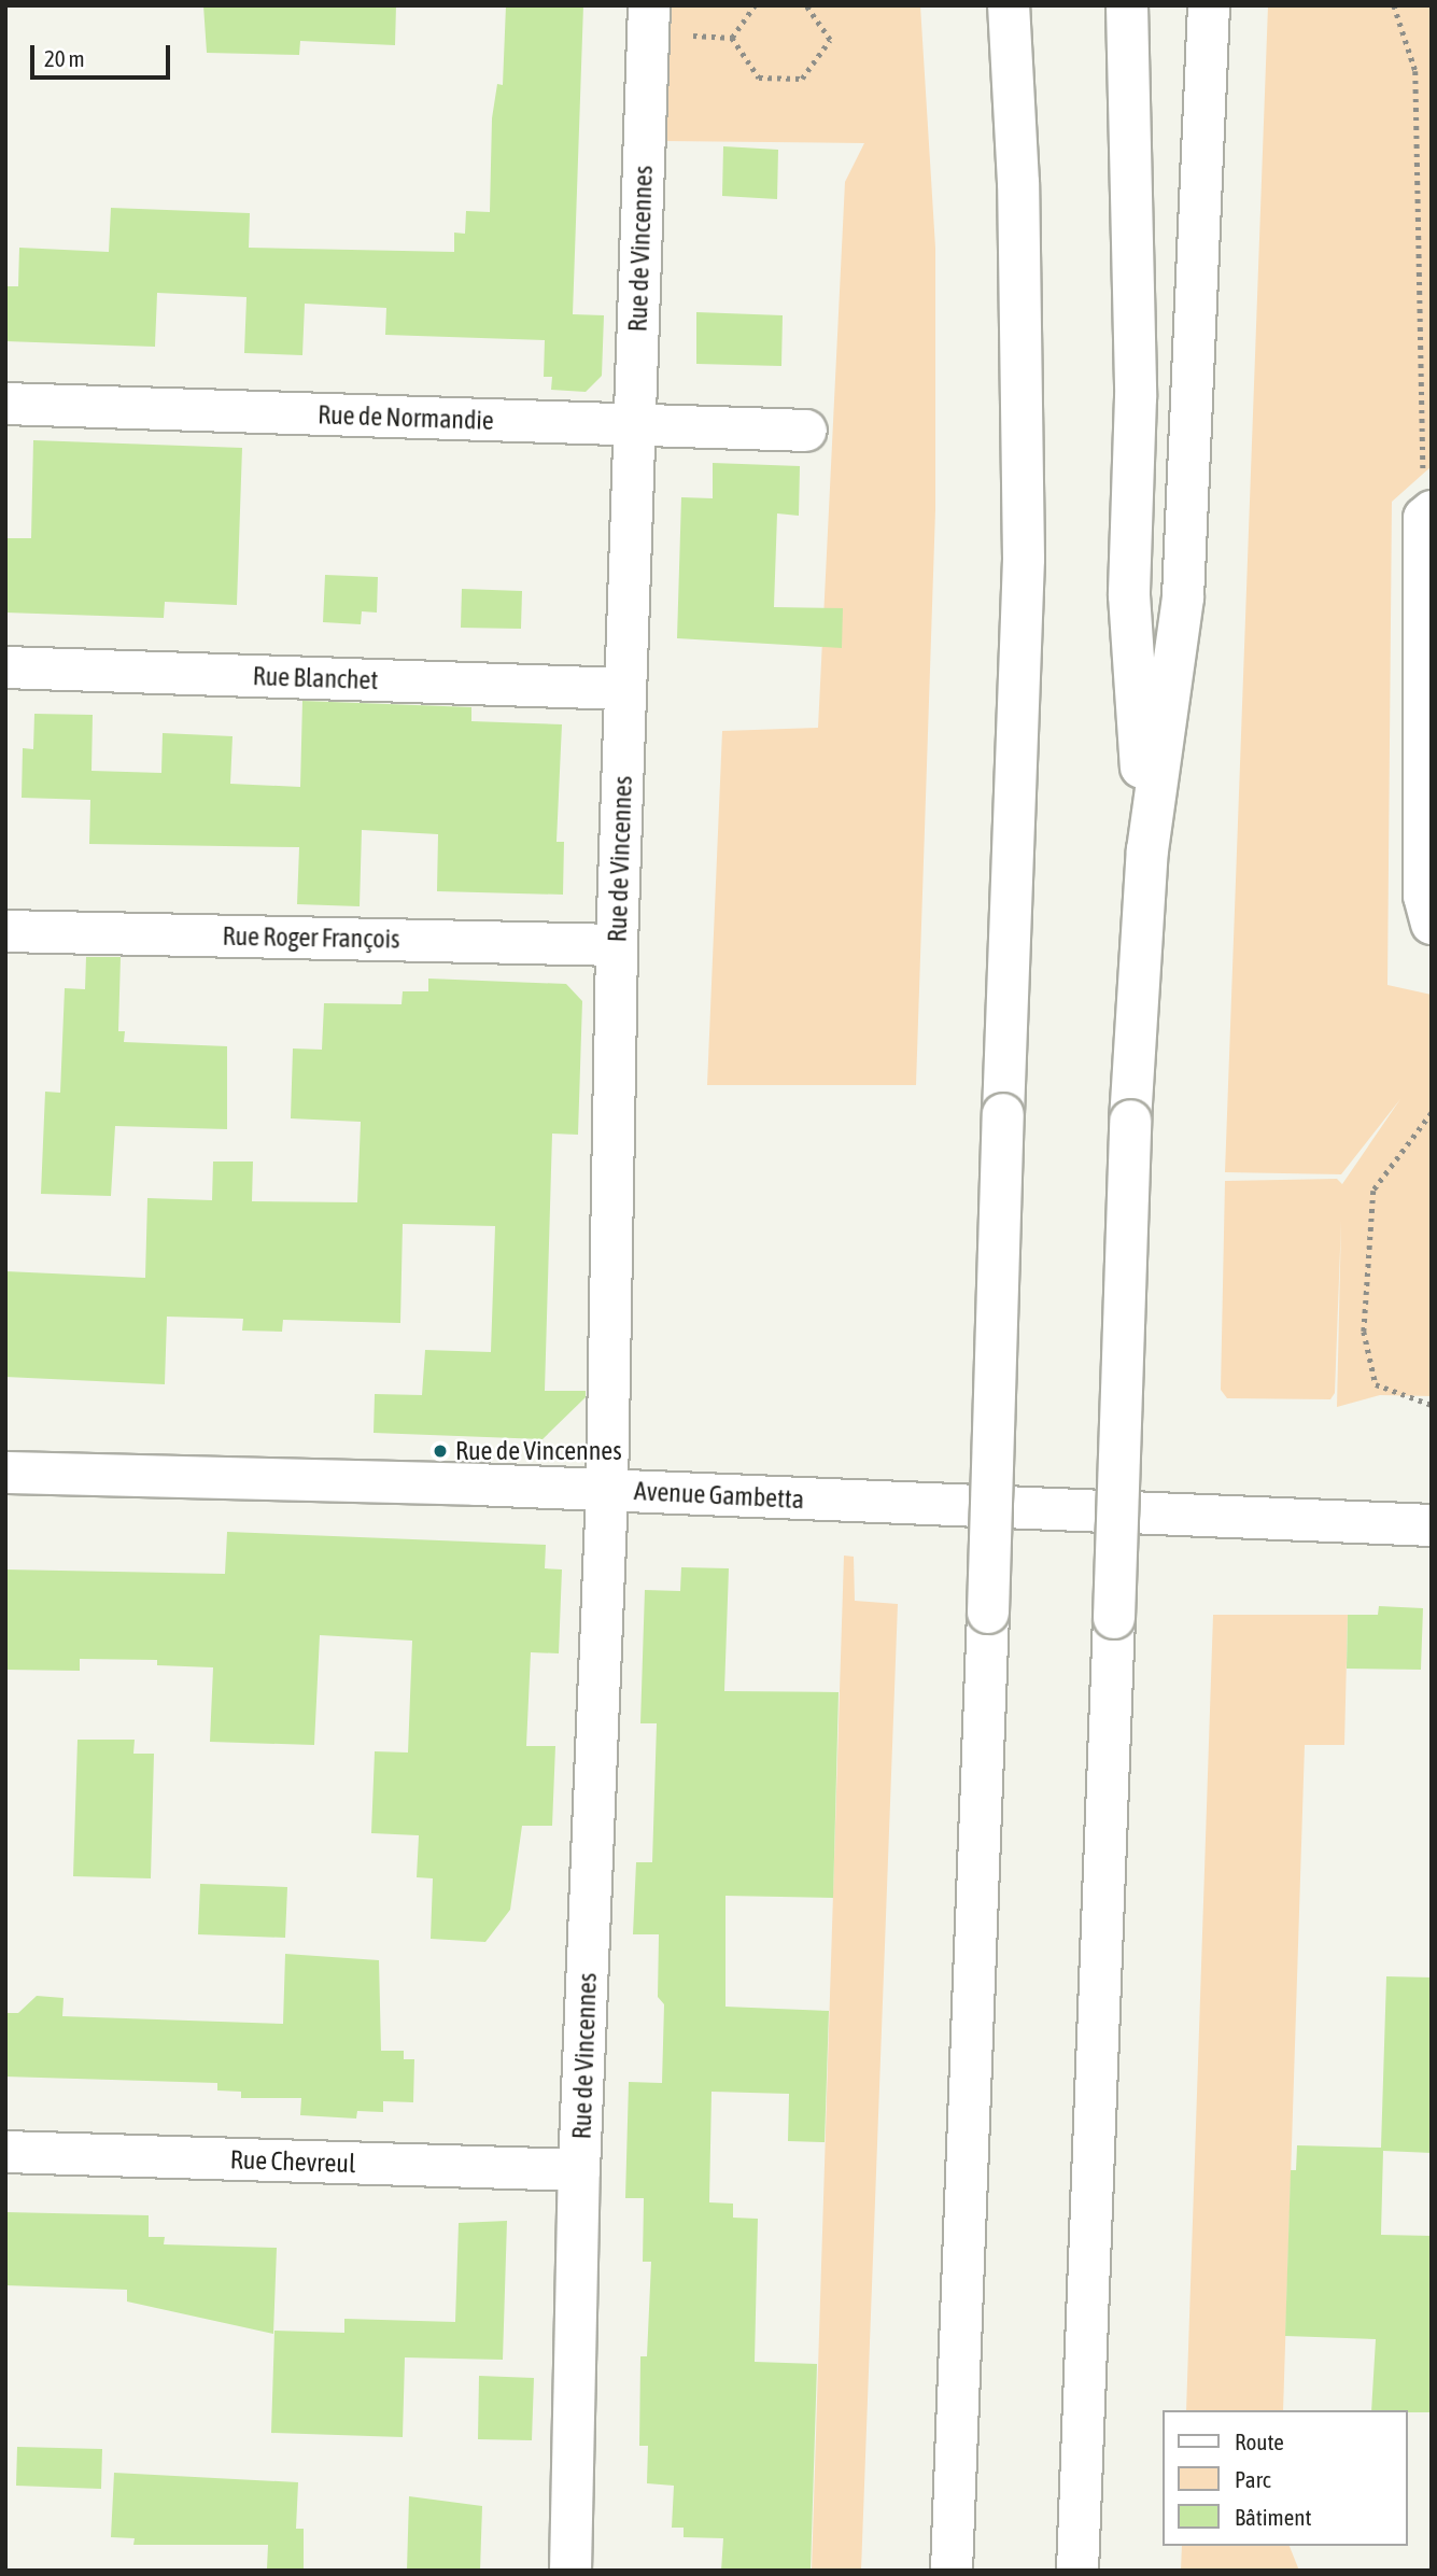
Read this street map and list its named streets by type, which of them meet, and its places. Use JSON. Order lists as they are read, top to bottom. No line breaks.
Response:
{"streets":{"main road":["Rue de Vincennes","Rue de Normandie","Rue Blanchet","Rue Roger François","Avenue Gambetta","Rue Chevreul"]},"crossings":[["Rue de Vincennes","Rue de Normandie"],["Rue de Vincennes","Rue Blanchet"],["Rue de Vincennes","Rue Roger François"],["Rue de Vincennes","Avenue Gambetta"],["Rue de Vincennes","Rue Chevreul"]],"places":["Rue de Vincennes"],"legend":["Route","Parc","Bâtiment"],"scale_bar":"20 m"}
